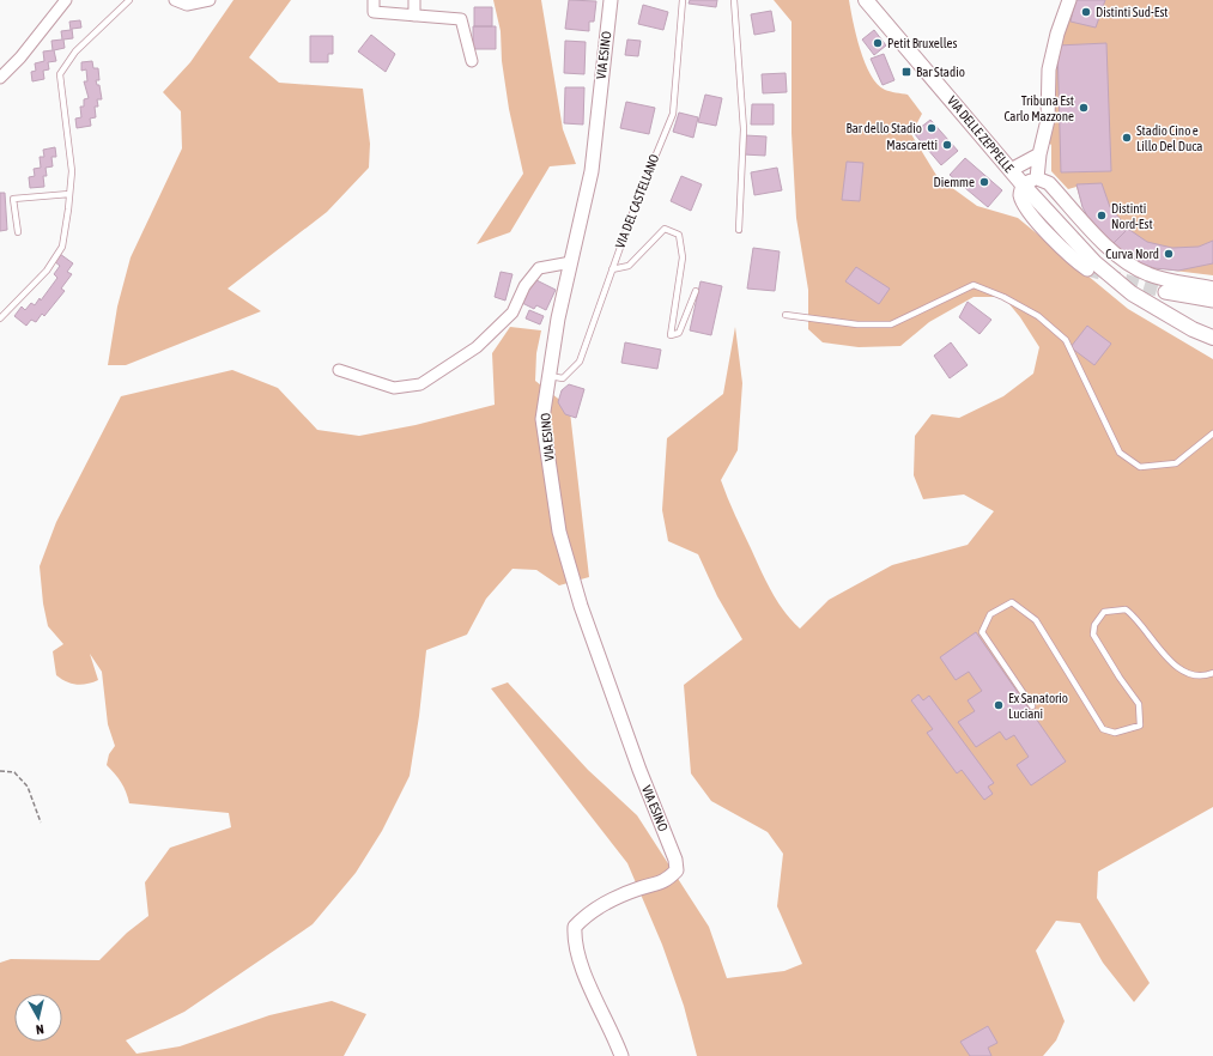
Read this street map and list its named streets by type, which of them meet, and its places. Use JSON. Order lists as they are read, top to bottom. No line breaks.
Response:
{"streets":{"main road":["VIA DELLE ZEPPELLE"],"street":["VIA ESINO"],"lane":["VIA DEL CASTELLANO"]},"crossings":[["VIA ESINO","VIA DEL CASTELLANO"]],"places":{"other":["Distinti Sud-Est","Petit Bruxelles","Tribuna Est Carlo Mazzone","Bar dello Stadio","Stadio Cino e Lillo Del Duca","Mascaretti","Diemme","Distinti Nord-Est","Curva Nord","Ex Sanatorio Luciani"],"transit":["Bar Stadio"]},"north":"bottom"}
